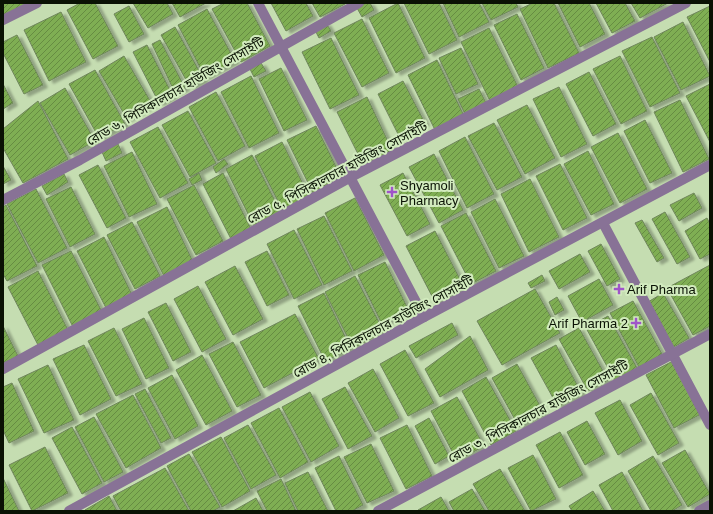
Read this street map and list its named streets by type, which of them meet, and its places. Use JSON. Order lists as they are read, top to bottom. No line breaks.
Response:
{"streets":{"street":["রোড ৬, পিসিকালচার হাউজিং সোসাইটি","রোড ৫, পিসিকালচার হাউজিং সোসাইটি","রোড ৪, পিসিকালচার হাউজিং সোসাইটি","রোড ৩, পিসিকালচার হাউজিং সোসাইটি"]},"places":{"health":["Shyamoli Pharmacy","Arif Pharma","Arif Pharma 2"]}}
